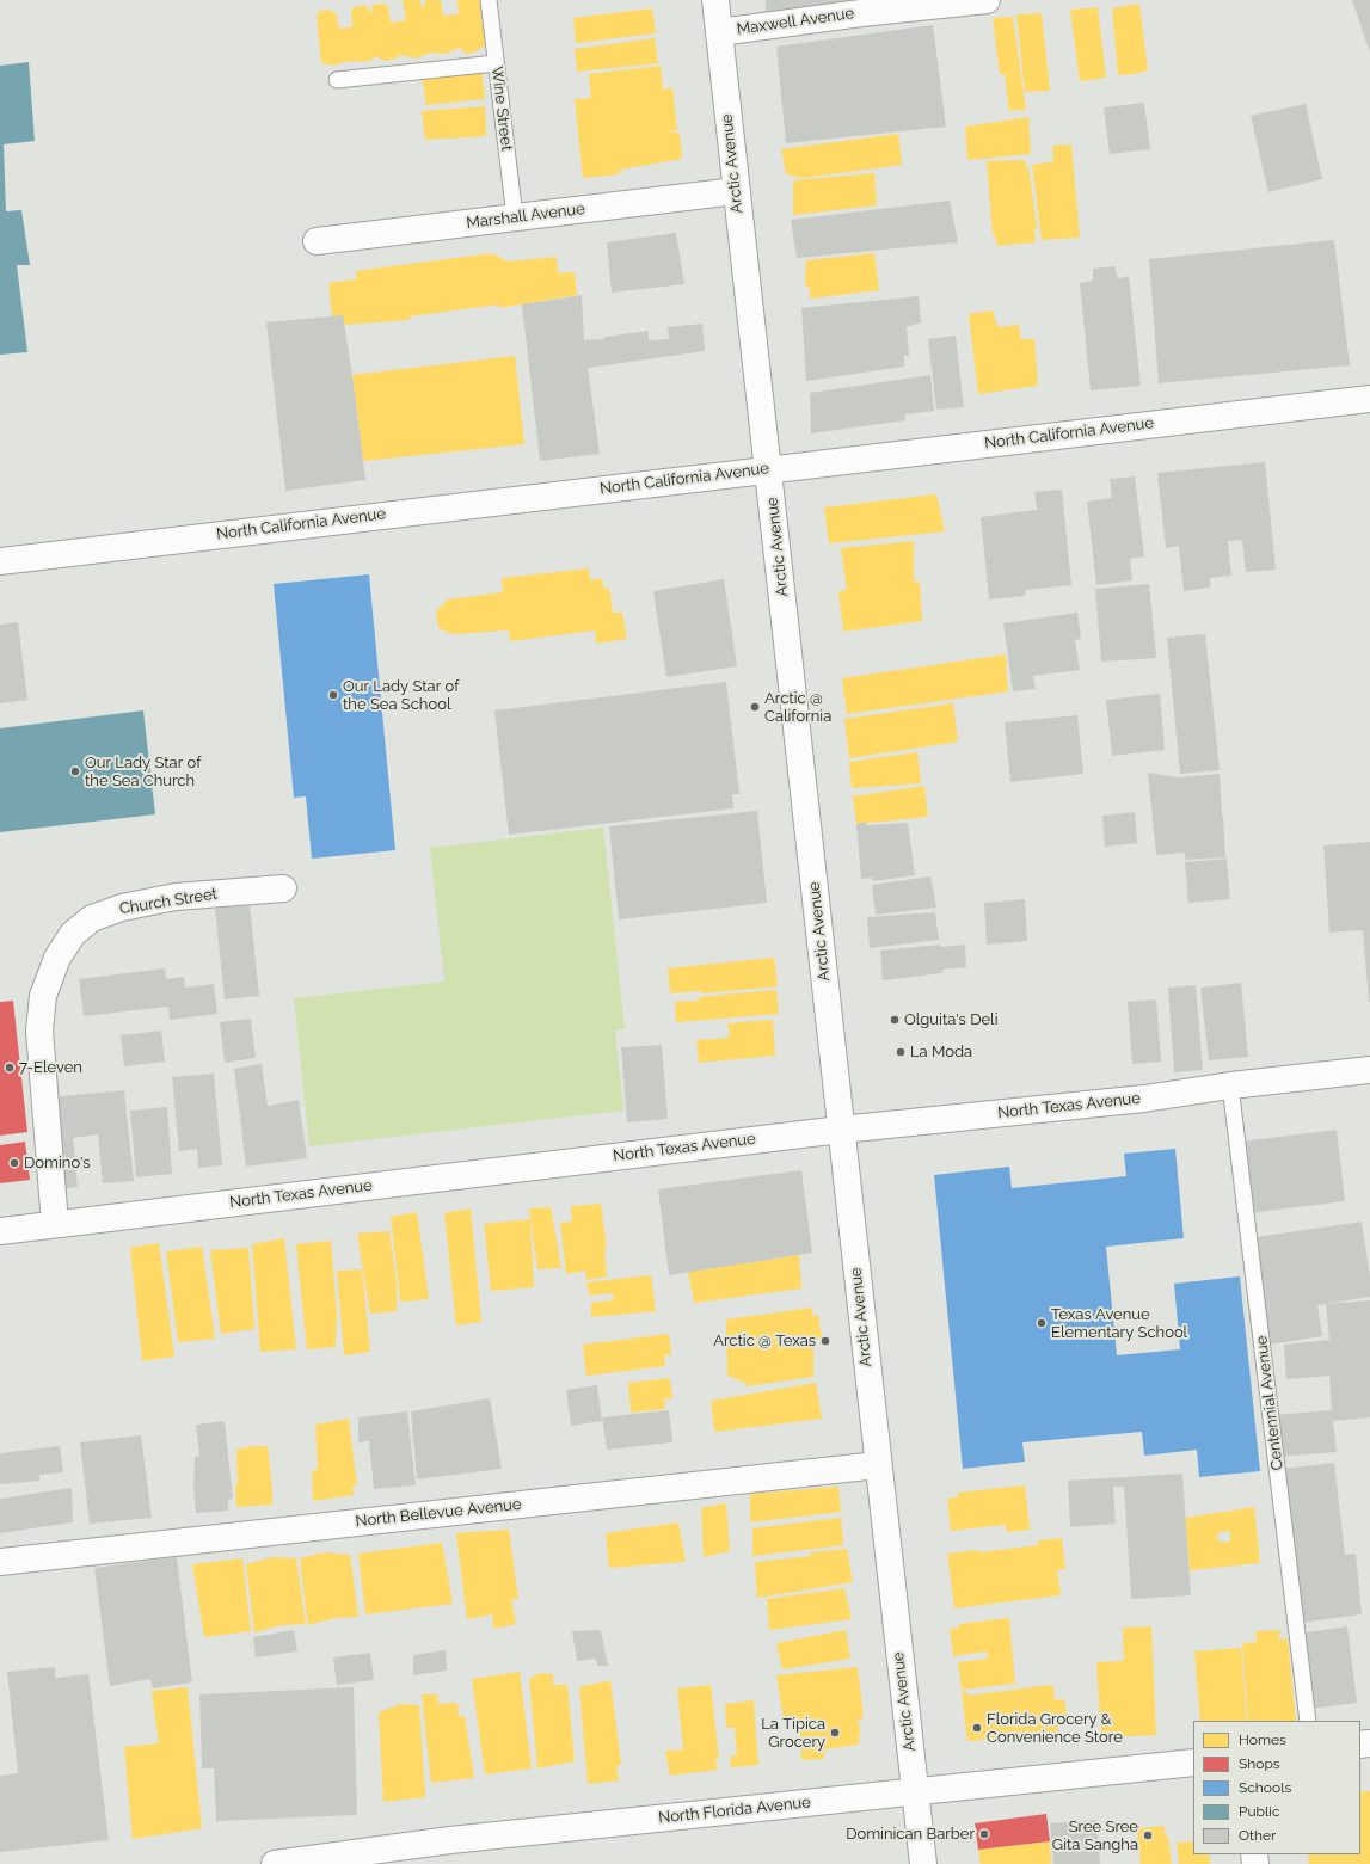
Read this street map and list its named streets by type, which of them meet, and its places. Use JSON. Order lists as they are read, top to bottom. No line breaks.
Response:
{"streets":{"street":["Maxwell Avenue","Arctic Avenue","Marshall Avenue","North California Avenue","Church Street","North Texas Avenue","North Bellevue Avenue","North Florida Avenue"],"lane":["Wine Street","Centennial Avenue"]},"crossings":[["Maxwell Avenue","Arctic Avenue"],["Wine Street","Marshall Avenue"],["Arctic Avenue","Marshall Avenue"],["Arctic Avenue","North California Avenue"],["Arctic Avenue","North Texas Avenue"],["Arctic Avenue","North Bellevue Avenue"],["Arctic Avenue","North Florida Avenue"],["Church Street","North Texas Avenue"],["North Texas Avenue","Centennial Avenue"]],"places":["Our Lady Star of the Sea School","Arctic @ California","Our Lady Star of the Sea Church","Olguita's Deli","La Moda","7-Eleven","Domino's","Texas Avenue Elementary School","Arctic @ Texas","Florida Grocery & Convenience Store","La Tipica Grocery","Dominican Barber","Sree Sree Gita Sangha"],"legend":["Homes","Shops","Schools","Public","Other"]}
